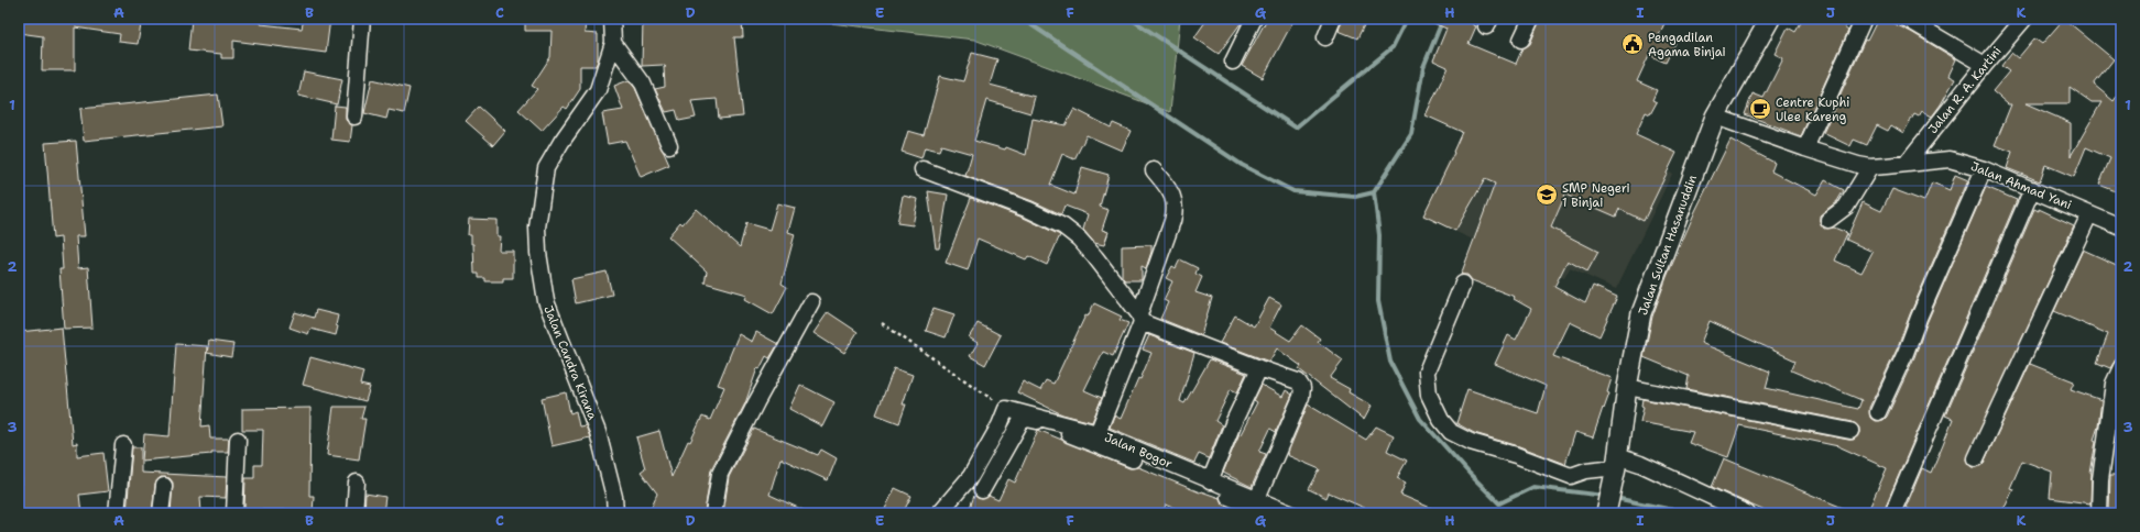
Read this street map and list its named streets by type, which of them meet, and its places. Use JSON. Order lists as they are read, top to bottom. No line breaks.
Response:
{"streets":{"main road":["Jalan Sultan Hasanuddin"],"street":["Jalan R. A. Kartini","Jalan Ahmad Yani","Jalan Candra Kirana","Jalan Bogor"]},"crossings":[["Jalan R. A. Kartini","Jalan Ahmad Yani"],["Jalan Ahmad Yani","Jalan Sultan Hasanuddin"]],"places":{"public building":["Pengadilan Agama Binjai"],"cafe":["Centre Kuphi Ulee Kareng"],"school or university":["SMP Negeri 1 Binjai"]},"grid":{"columns":["A","B","C","D","E","F","G","H","I","J","K"],"rows":["1","2","3"]}}
